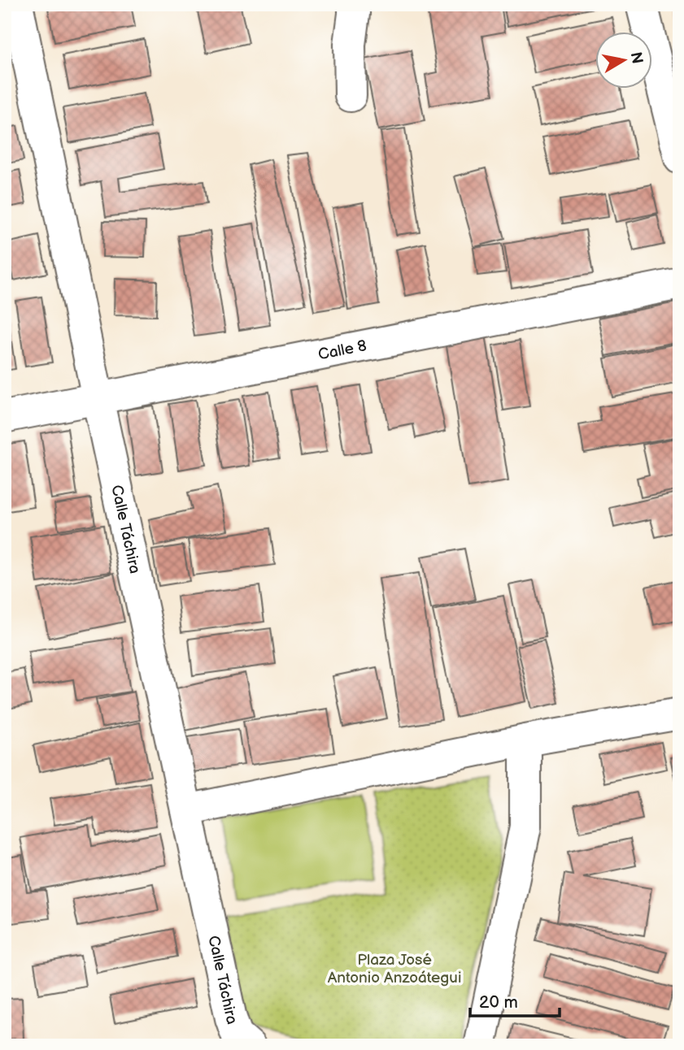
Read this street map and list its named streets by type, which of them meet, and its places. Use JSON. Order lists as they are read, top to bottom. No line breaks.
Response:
{"streets":{"street":["Calle 8","Calle Táchira"]},"crossings":[["Calle 8","Calle Táchira"]],"parks":["Plaza José Antonio Anzoátegui"],"scale_bar":"20 m","north":"right"}
